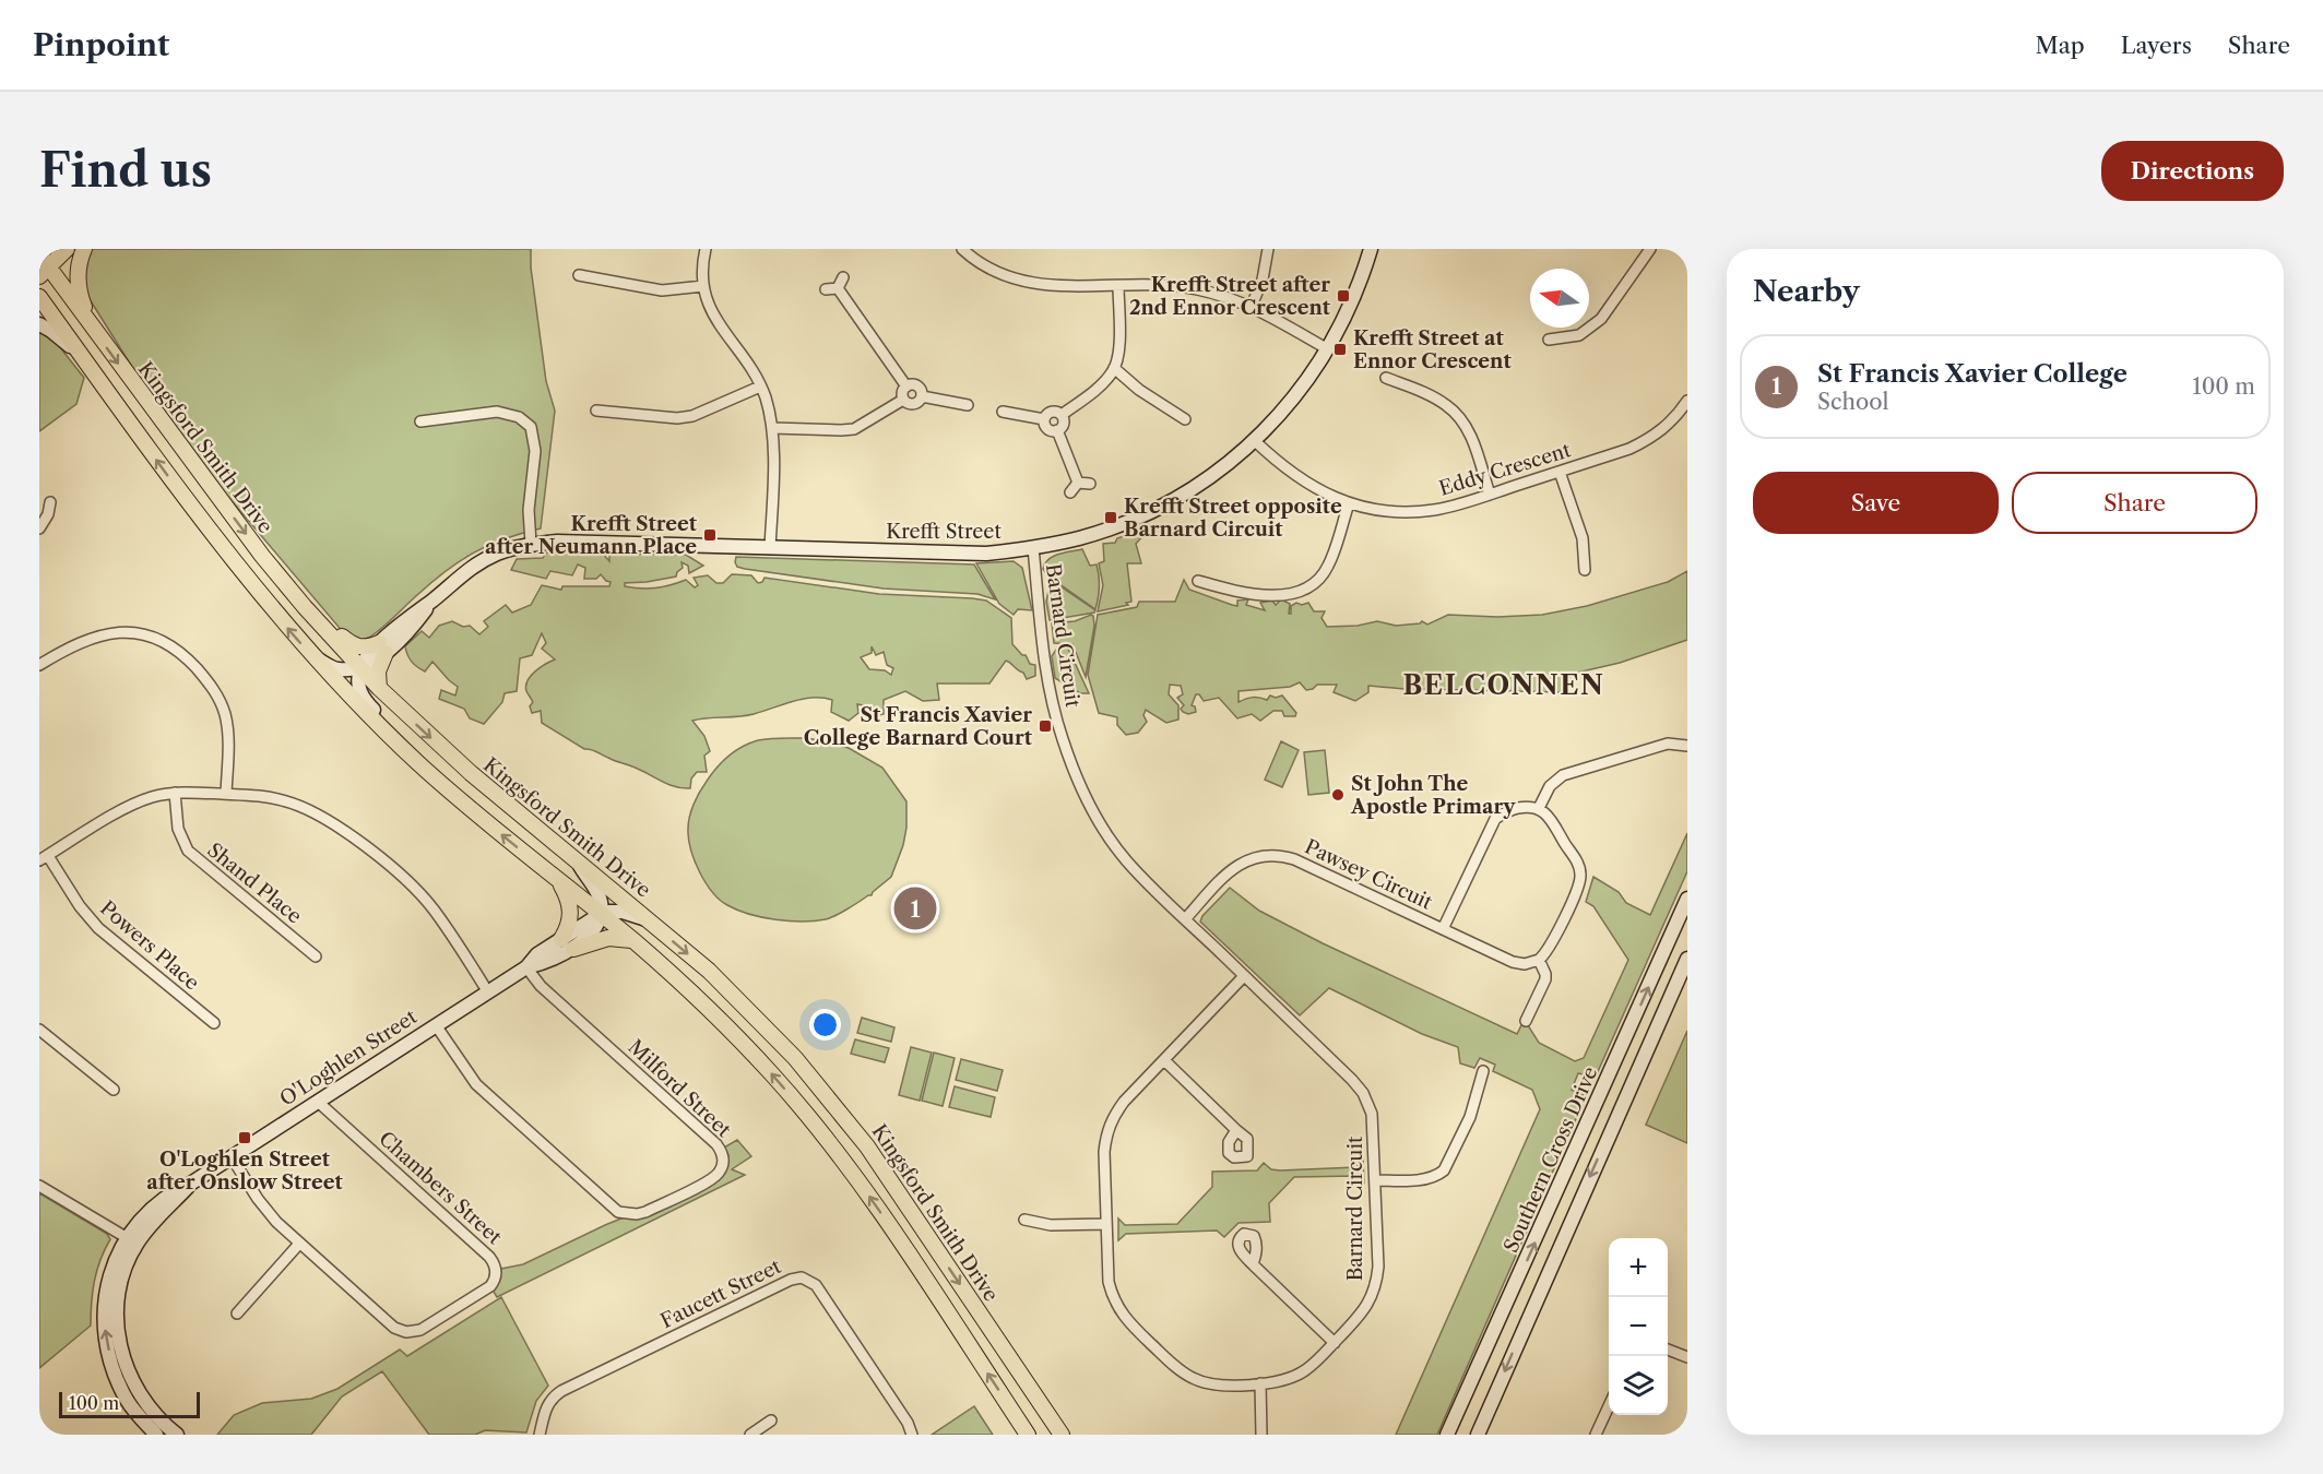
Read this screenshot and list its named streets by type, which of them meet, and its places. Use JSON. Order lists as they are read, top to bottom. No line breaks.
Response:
{"streets":{"main road":["Kingsford Smith Drive"],"street":["Eddy Crescent","Krefft Street","Barnard Circuit","Pawsey Circuit","Shand Place","Powers Place","O'Loghlen Street","Milford Street","Southern Cross Drive","Chambers Street","Faucett Street"]},"crossings":[["Kingsford Smith Drive","Krefft Street"],["Eddy Crescent","Krefft Street"],["Krefft Street","Barnard Circuit"],["Barnard Circuit","Pawsey Circuit"],["O'Loghlen Street","Milford Street"],["O'Loghlen Street","Chambers Street"]],"districts":["BELCONNEN"],"places":{"transit":["Krefft Street after 2nd Ennor Crescent","Krefft Street at Ennor Crescent","Krefft Street opposite Barnard Circuit","Krefft Street after Neumann Place","St Francis Xavier College Barnard Court","O'Loghlen Street after Onslow Street"],"other":["St John The Apostle Primary"]},"scale_bar":"100 m","north":"left","page":{"header":"Pinpoint","nav":["Map","Layers","Share"],"buttons":["Directions",["Save","Share"]],"title":"Find us","heading":"Nearby","list":[{"mark":"1","name":"St Francis Xavier College","note":"School","value":"100 m"}],"pins":"1","map_buttons":["+","−"],"scale":"100 m"}}
